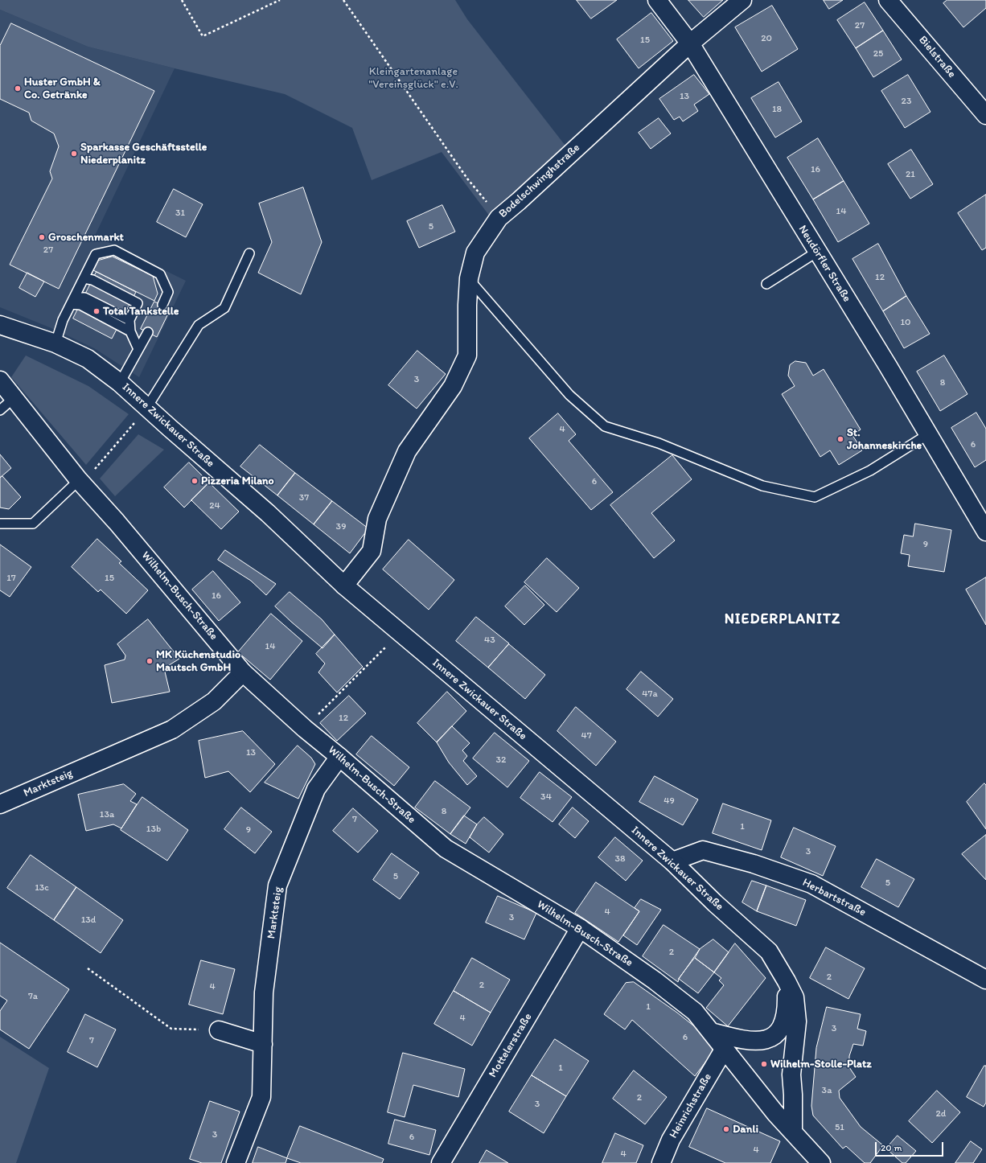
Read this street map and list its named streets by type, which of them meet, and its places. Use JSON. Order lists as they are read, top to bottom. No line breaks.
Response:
{"streets":{"street":["Bielstraße","Bodelschwinghstraße","Neudörfler Straße","Innere Zwickauer Straße","Wilhelm-Busch-Straße","Marktsteig","Herbartstraße","Mottelerstraße","Heinrichstraße"]},"crossings":[["Bodelschwinghstraße","Neudörfler Straße"],["Bodelschwinghstraße","Innere Zwickauer Straße"],["Innere Zwickauer Straße","Wilhelm-Busch-Straße"],["Innere Zwickauer Straße","Herbartstraße"],["Wilhelm-Busch-Straße","Marktsteig"],["Wilhelm-Busch-Straße","Mottelerstraße"],["Wilhelm-Busch-Straße","Heinrichstraße"]],"districts":["NIEDERPLANITZ"],"parks":["Kleingartenanlage \"Vereinsglück\" e.V."],"places":["Huster GmbH & Co. Getränke","Sparkasse Geschäftsstelle Niederplanitz","Groschenmarkt","Total Tankstelle","St. Johanneskirche","Pizzeria Milano","MK Küchenstudio Mautsch GmbH","Wilhelm-Stolle-Platz","Danli"],"house_numbers":["27","20","15","25","13","23","18","16","21","14","31","5","27","12","10","3","8","4","6","6","37","24","39","9","17","15","16","43","14","47a","12","47","13","32","34","49","8","13a","7","1","13b","9","3","38","5","5","13c","4","3","13d","2","2","2","4","7a","1","4","3","6","7","1","3a","2","3","2d","51","3","6","4","4"],"scale_bar":"20 m"}
